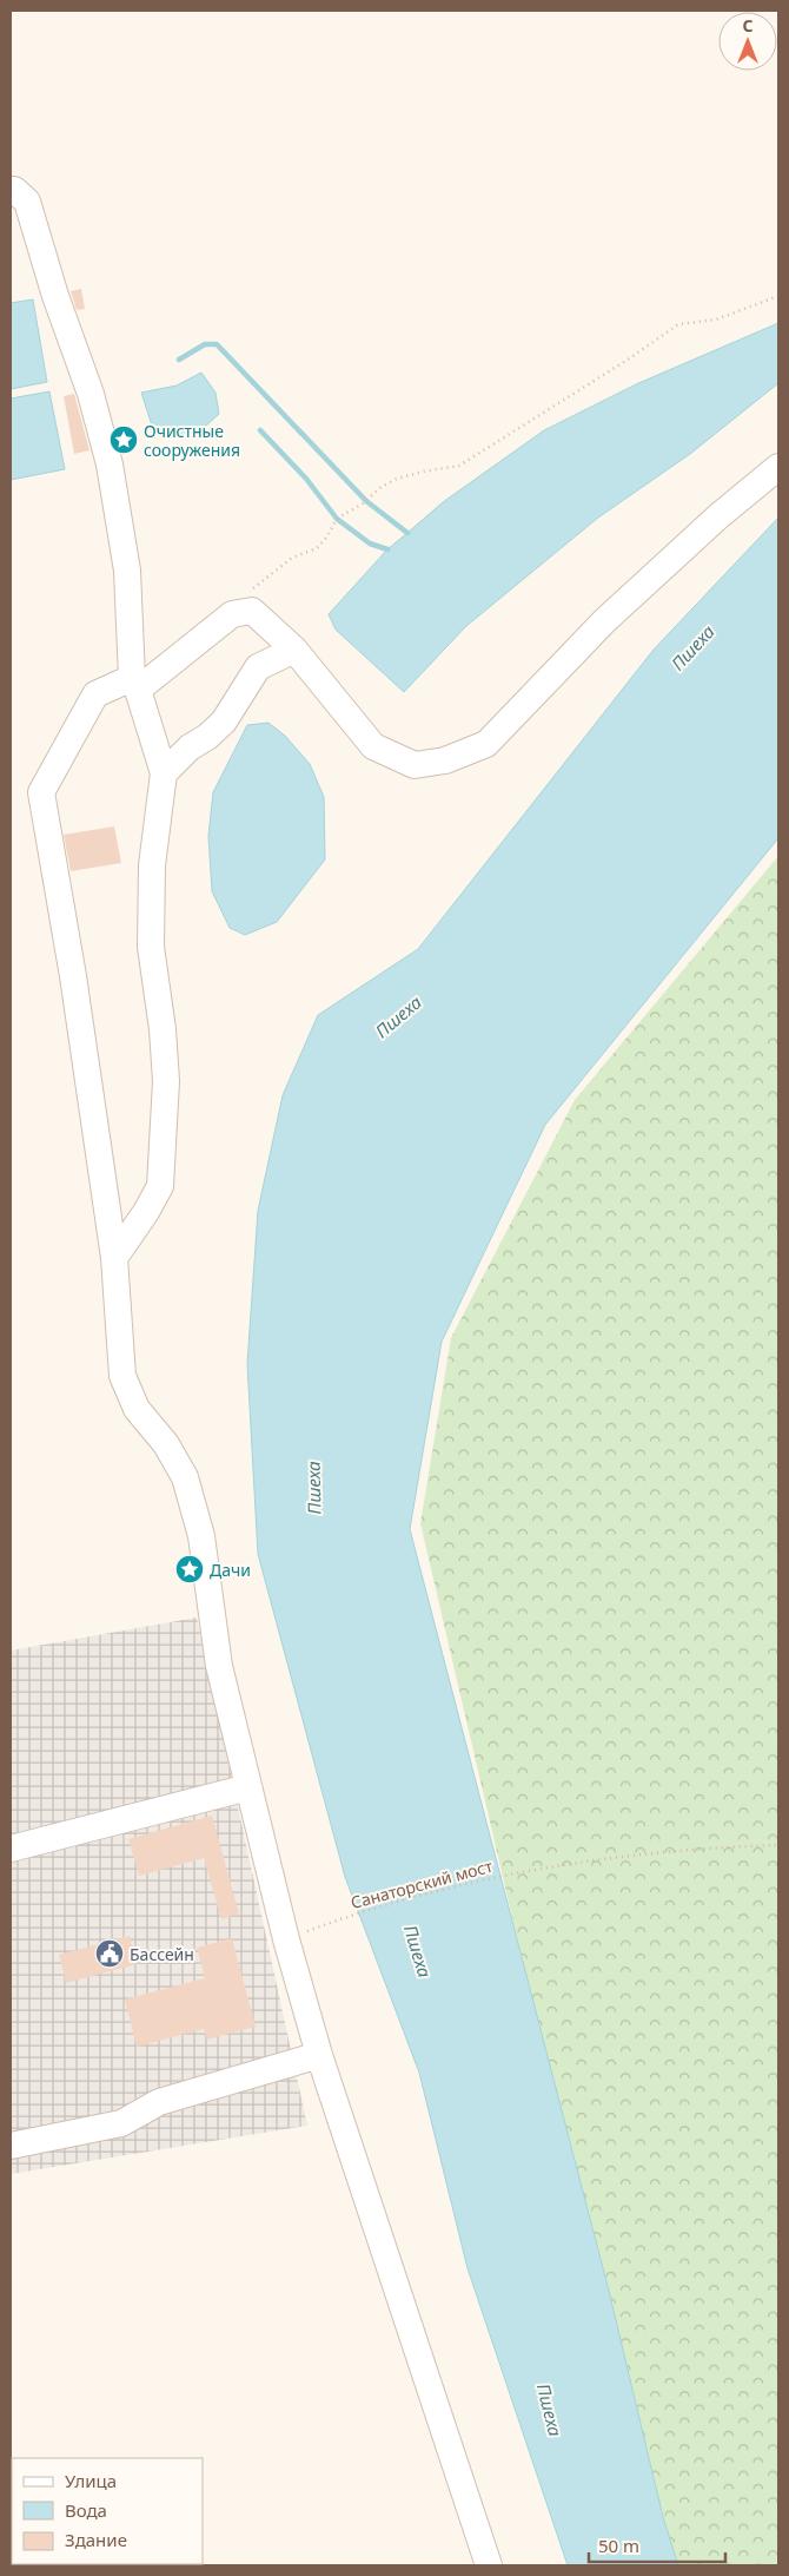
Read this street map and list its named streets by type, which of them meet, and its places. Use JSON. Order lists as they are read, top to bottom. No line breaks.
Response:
{"streets":{"path":["Санаторский мост"]},"water":["Пшеха"],"places":{"place":["Очистные сооружения","Дачи"],"public building":["Бассейн"]},"legend":["Улица","Вода","Здание"],"scale_bar":"50 m","north":"top"}
